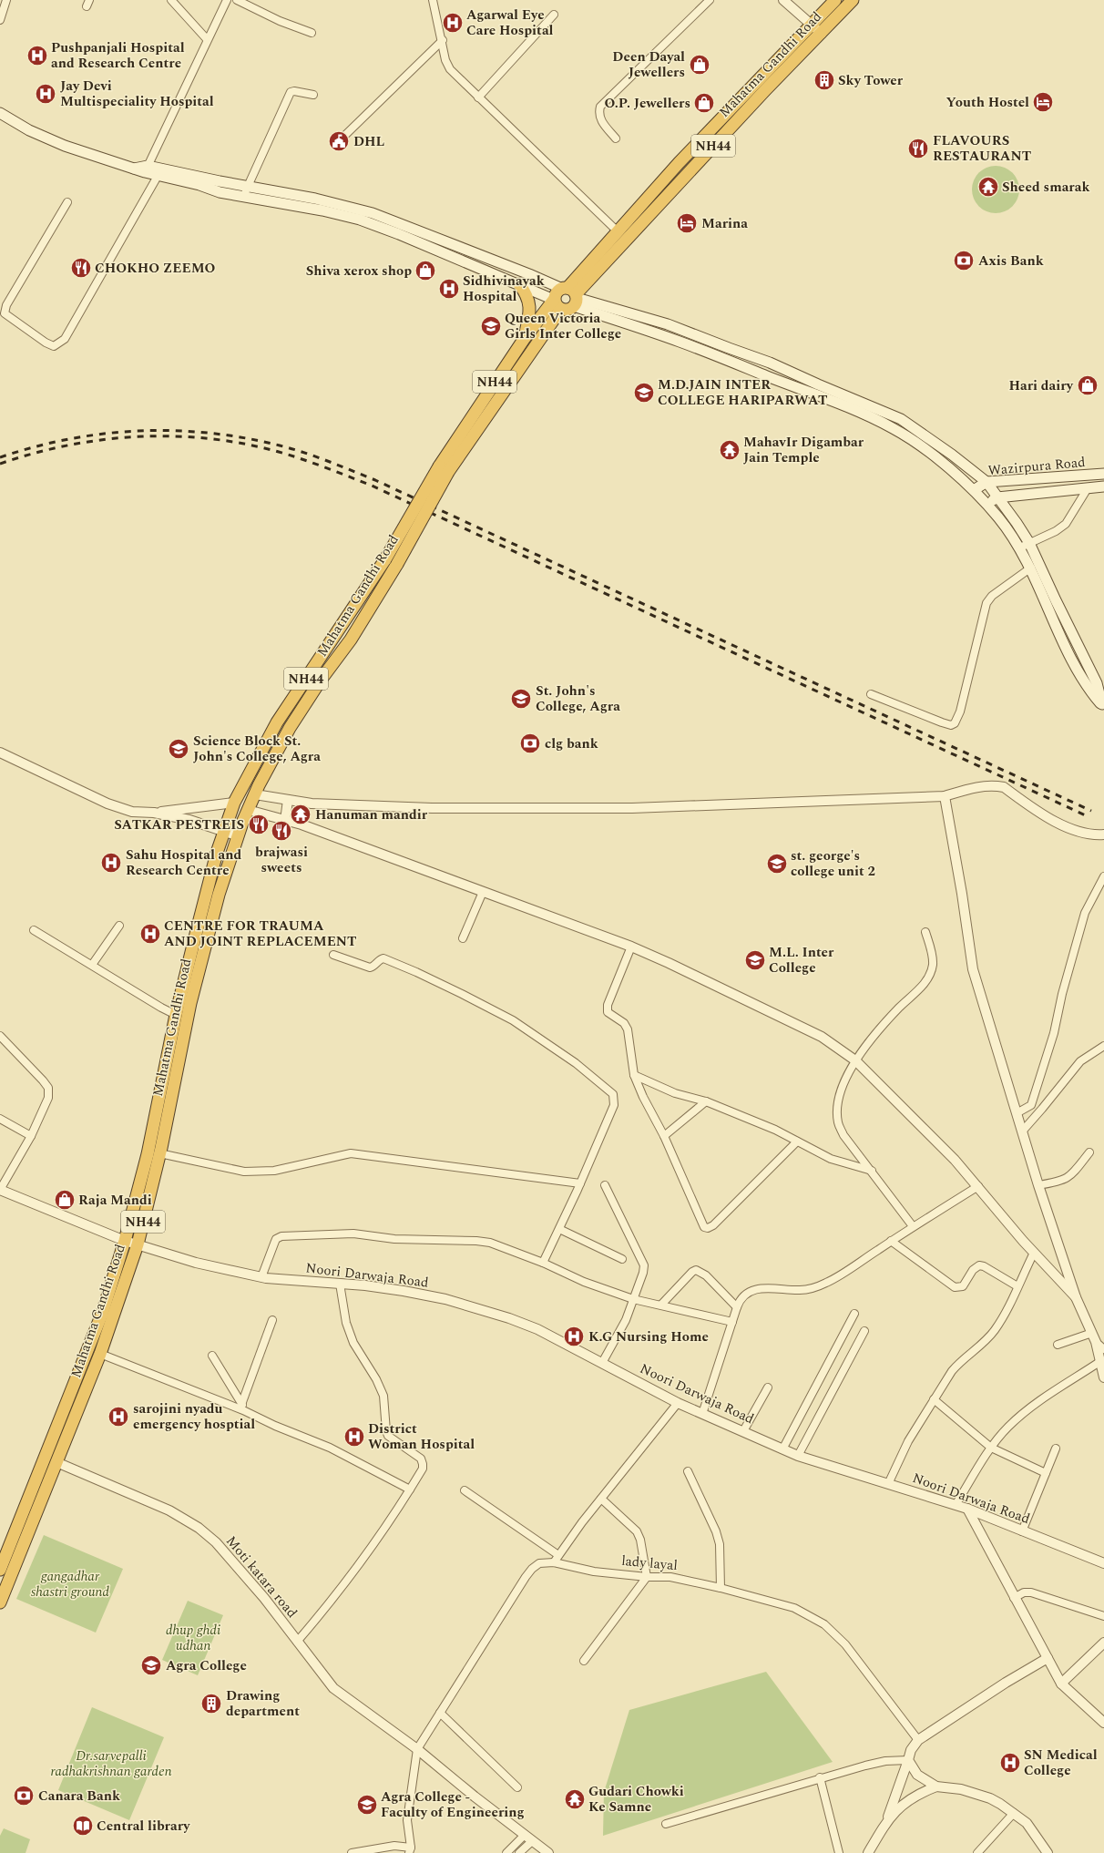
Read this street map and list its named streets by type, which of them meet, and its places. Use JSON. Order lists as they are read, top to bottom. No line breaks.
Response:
{"streets":{"highway":["Mahatma Gandhi Road","NH44"],"main road":["Wazirpura Road"],"street":["Noori Darwaja Road","lady layal","Moti katara road"]},"crossings":[["Mahatma Gandhi Road","NH44"],["Mahatma Gandhi Road","Noori Darwaja Road"],["Mahatma Gandhi Road","Moti katara road"],["lady layal","Moti katara road"]],"parks":["gangadhar shastri ground","dhup ghdi udhan","Dr.sarvepalli radhakrishnan garden"],"places":{"hospital":["Agarwal Eye Care Hospital","Pushpanjali Hospital and Research Centre","Jay Devi Multispeciality Hospital","Sidhivinayak Hospital","Sahu Hospital and Research Centre","CENTRE FOR TRAUMA AND JOINT REPLACEMENT","K.G Nursing Home","sarojini nyadu emergency hosptial","District Woman Hospital","SN Medical College"],"shop":["Deen Dayal Jewellers","O.P. Jewellers","Shiva xerox shop","Hari dairy","Raja Mandi"],"building":["Sky Tower","Drawing department"],"hotel":["Youth Hostel","Marina"],"public building":["DHL"],"restaurant":["FLAVOURS RESTAURANT","CHOKHO ZEEMO","SATKAR PESTREIS","brajwasi sweets"],"temple":["Sheed smarak","MahavIr Digambar Jain Temple","Hanuman mandir","Gudari Chowki Ke Samne"],"bank":["Axis Bank","clg bank","Canara Bank"],"school or university":["Queen Victoria Girls Inter College","M.D.JAIN INTER COLLEGE HARIPARWAT","St. John's College, Agra","Science Block St. John's College, Agra","st. george's college unit 2","M.L. Inter College","Agra College","Agra College - Faculty of Engineering"],"library":["Central library"]}}
